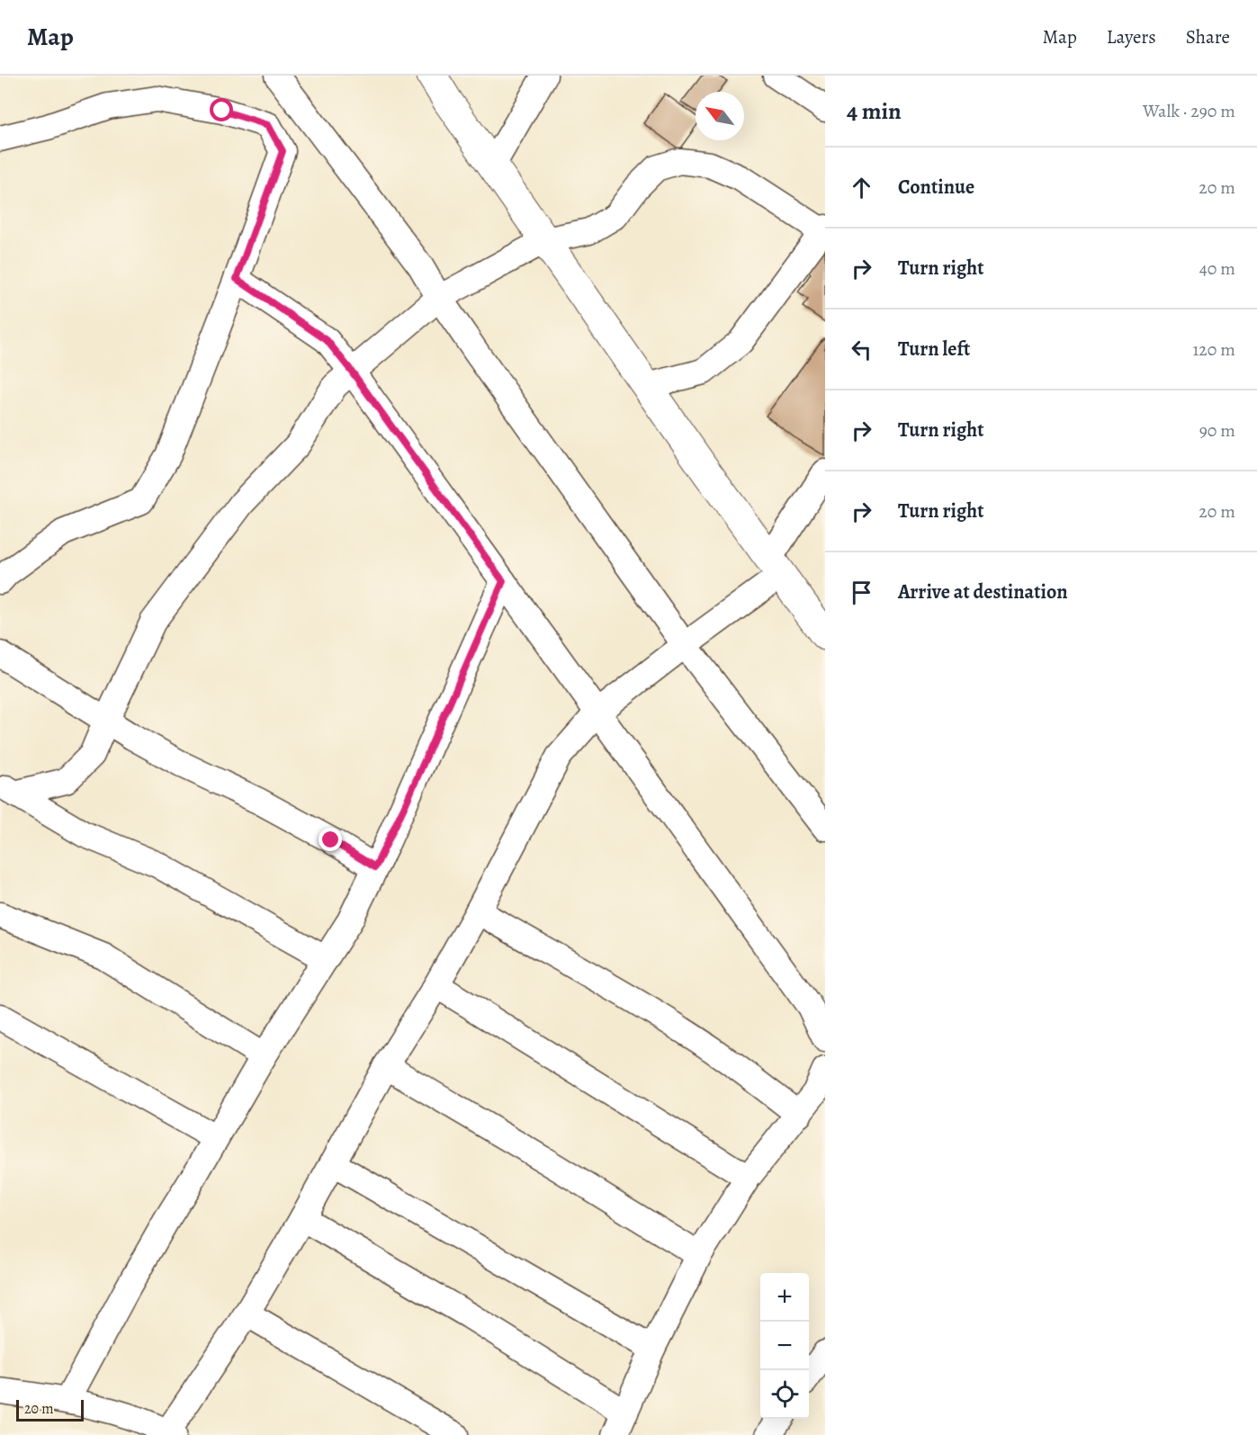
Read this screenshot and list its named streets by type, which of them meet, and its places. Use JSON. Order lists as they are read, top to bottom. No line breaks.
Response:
{"scale_bar":"20 m","north":"top left","page":{"header":"Map","nav":["Map","Layers","Share"],"heading":["4 min","Walk · 290 m"],"list":[["Continue","20 m"],["Turn right","40 m"],["Turn left","120 m"],["Turn right","90 m"],["Turn right","20 m"],"Arrive at destination"],"map_buttons":["+","−"],"scale":"20 m"}}
